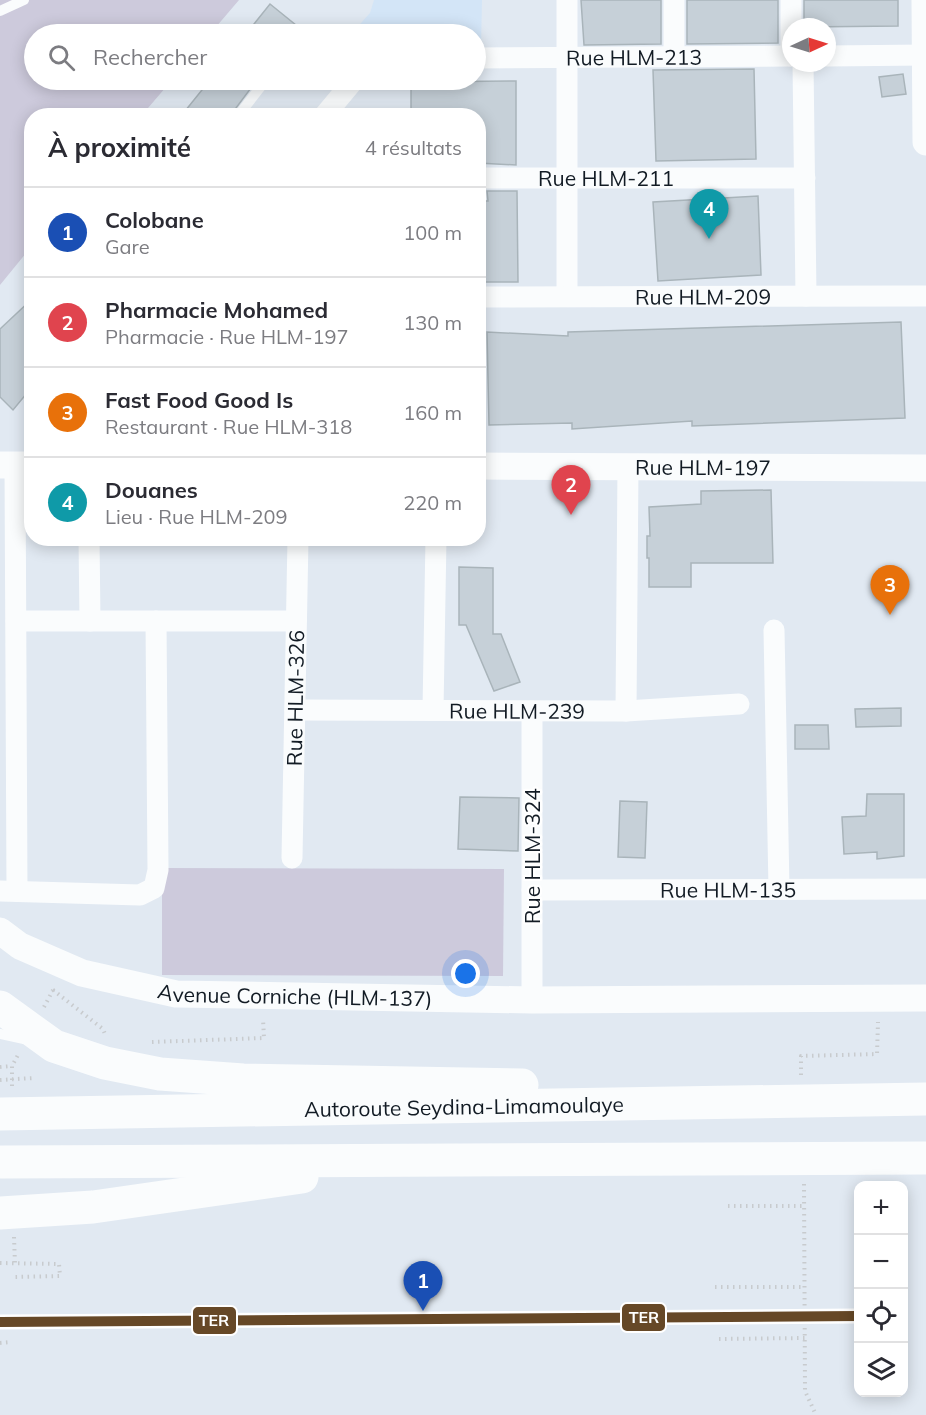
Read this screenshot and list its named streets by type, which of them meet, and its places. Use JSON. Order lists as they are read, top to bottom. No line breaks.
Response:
{"streets":{"highway":["Autoroute Seydina-Limamoulaye"],"street":["Rue HLM-213","Rue HLM-211","Rue HLM-209","Rue HLM-197","Rue HLM-326","Rue HLM-239","Rue HLM-324","Rue HLM-135","Avenue Corniche (HLM-137)"]},"crossings":[["Rue HLM-326","Rue HLM-239"],["Rue HLM-239","Rue HLM-324"],["Rue HLM-324","Rue HLM-135"],["Rue HLM-324","Avenue Corniche (HLM-137)"]],"lines":["transit line TER"],"north":"right","page":{"search":"Rechercher","heading":["À proximité","4 résultats"],"list":[{"mark":"1","name":"Colobane","note":"Gare","value":"100 m"},{"mark":"2","name":"Pharmacie Mohamed","note":"Pharmacie · Rue HLM-197","value":"130 m"},{"mark":"3","name":"Fast Food Good Is","note":"Restaurant · Rue HLM-318","value":"160 m"},{"mark":"4","name":"Douanes","note":"Lieu · Rue HLM-209","value":"220 m"}],"pins":["4","2","3","1"],"map_buttons":["+","−"]}}
